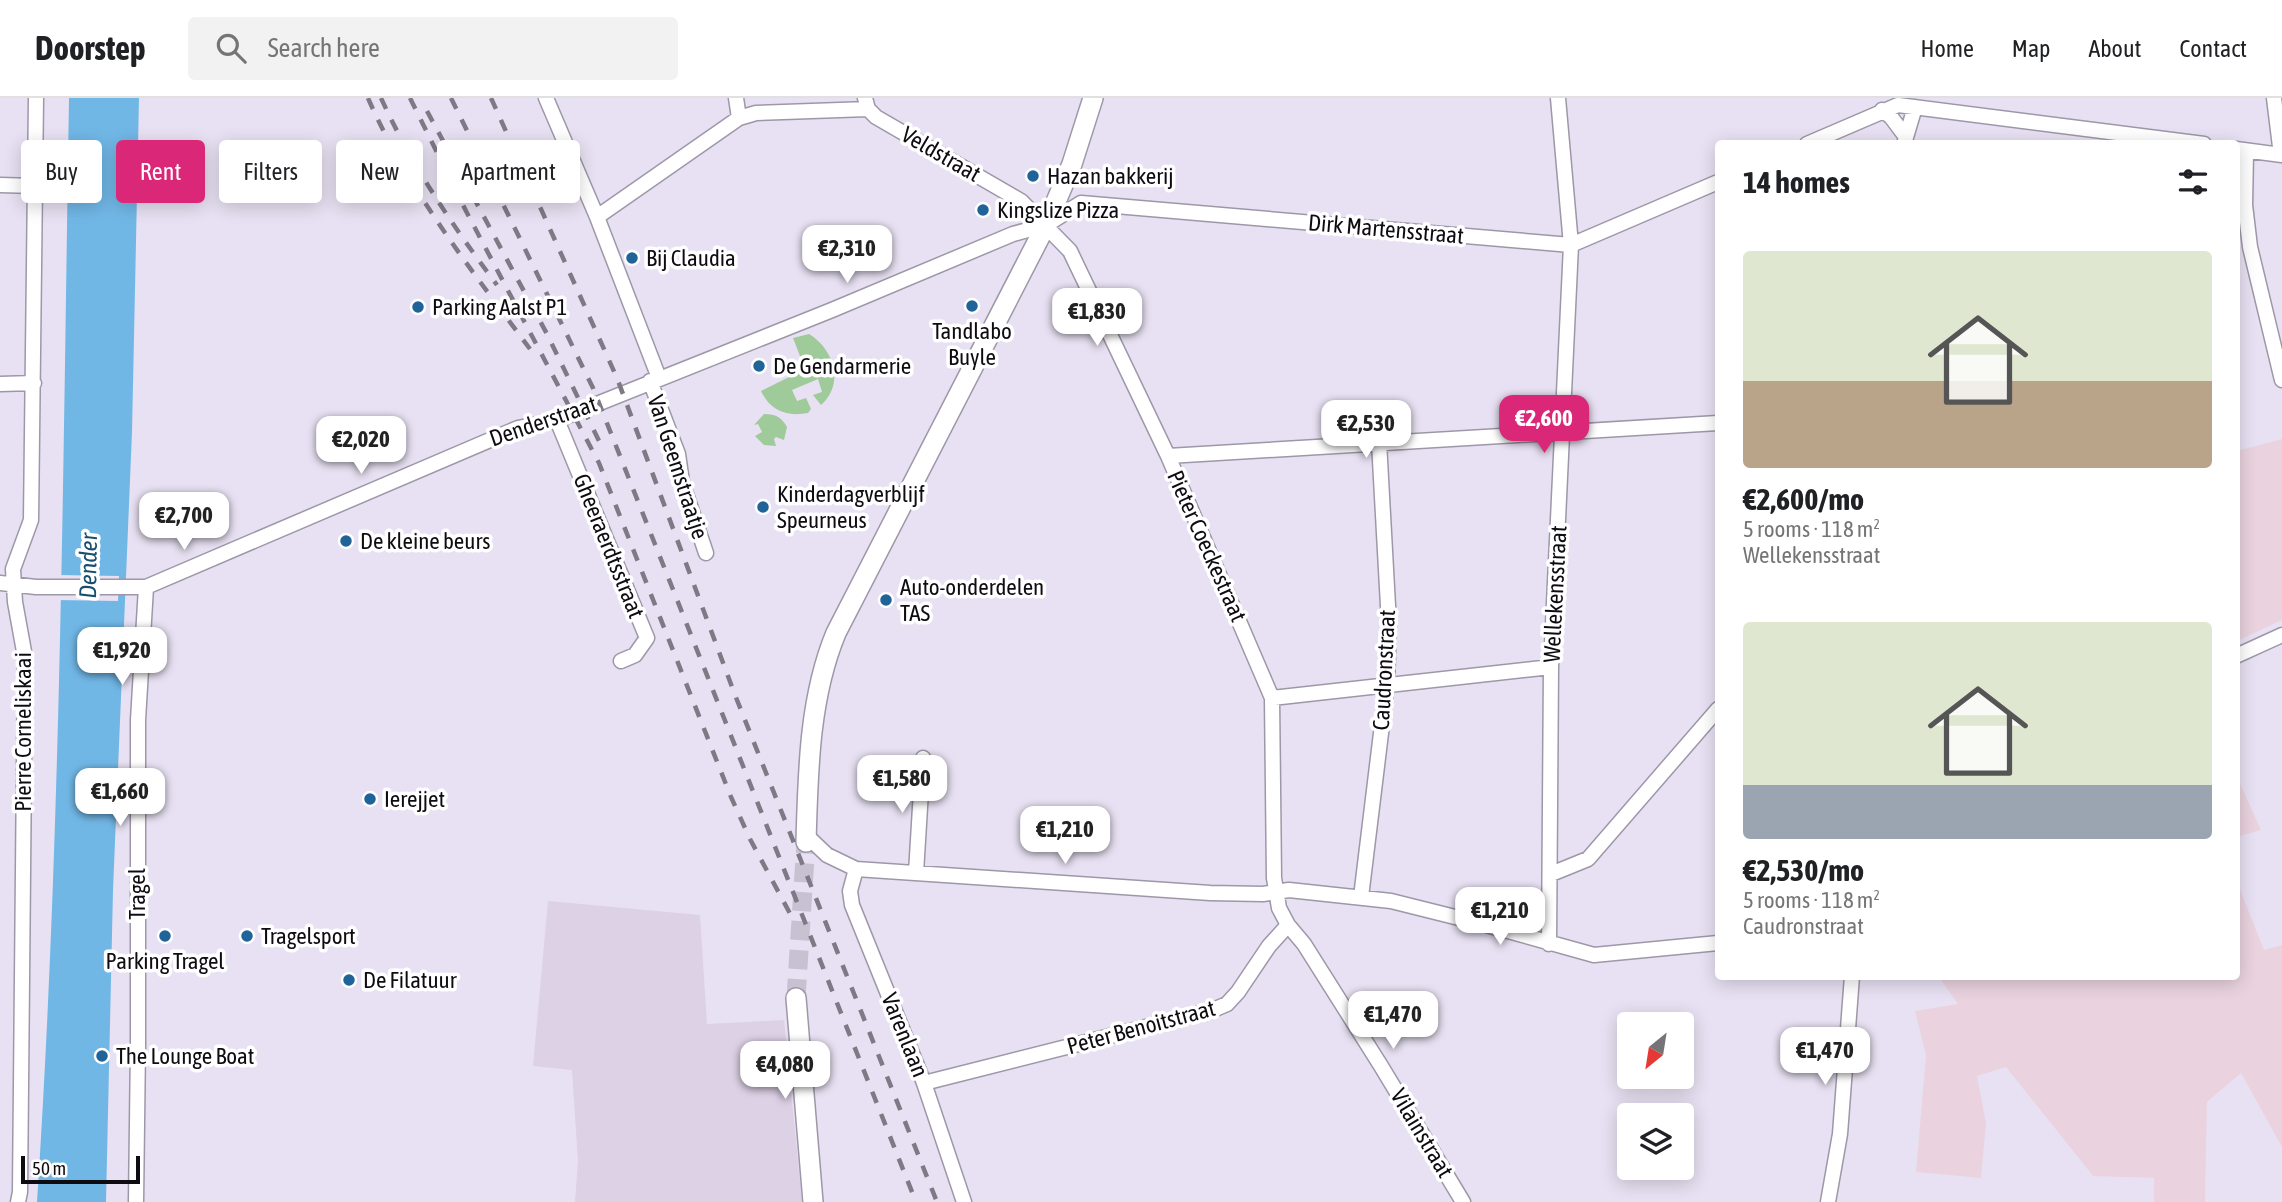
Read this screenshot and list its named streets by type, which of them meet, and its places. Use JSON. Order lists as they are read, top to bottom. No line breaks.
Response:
{"streets":{"street":["Veldstraat","Dirk Martensstraat","Denderstraat","Van Geemstraatje","Gheeraerdtsstraat","Pieter Coeckestraat","Wellekensstraat","Caudronstraat","Pierre Corneliskaai","Tragel","Peter Benoitstraat","Varenlaan","Vilainstraat"]},"crossings":[["Veldstraat","Dirk Martensstraat"],["Veldstraat","Denderstraat"],["Veldstraat","Pieter Coeckestraat"],["Dirk Martensstraat","Denderstraat"],["Dirk Martensstraat","Pieter Coeckestraat"],["Dirk Martensstraat","Wellekensstraat"],["Denderstraat","Van Geemstraatje"],["Denderstraat","Gheeraerdtsstraat"],["Denderstraat","Pieter Coeckestraat"],["Denderstraat","Pierre Corneliskaai"],["Denderstraat","Tragel"],["Peter Benoitstraat","Varenlaan"],["Peter Benoitstraat","Vilainstraat"]],"water":["Dender"],"places":["Hazan bakkerij","Kingslize Pizza","Bij Claudia","Tandlabo Buyle","Parking Aalst P1","De Gendarmerie","Kinderdagverblijf Speurneus","De kleine beurs","Auto-onderdelen TAS","Ierejjet","Parking Tragel","Tragelsport","De Filatuur","The Lounge Boat"],"scale_bar":"50 m","north":"bottom left","page":{"header":"Doorstep","search":"Search here","nav":["Home","Map","About","Contact"],"chip":["Buy","Rent","Filters","New","Apartment"],"heading":"14 homes","list":[{"name":"€2,600/mo","note":"5 rooms · 118 m² · Wellekensstraat"},{"name":"€2,530/mo","note":"5 rooms · 118 m² · Caudronstraat"}],"price":["€2,310","€1,830","€2,600","€2,530","€2,020","€2,700","€1,920","€1,580","€1,660","€1,210","€1,210","€1,470","€1,470","€4,080"],"scale":"50 m"}}
